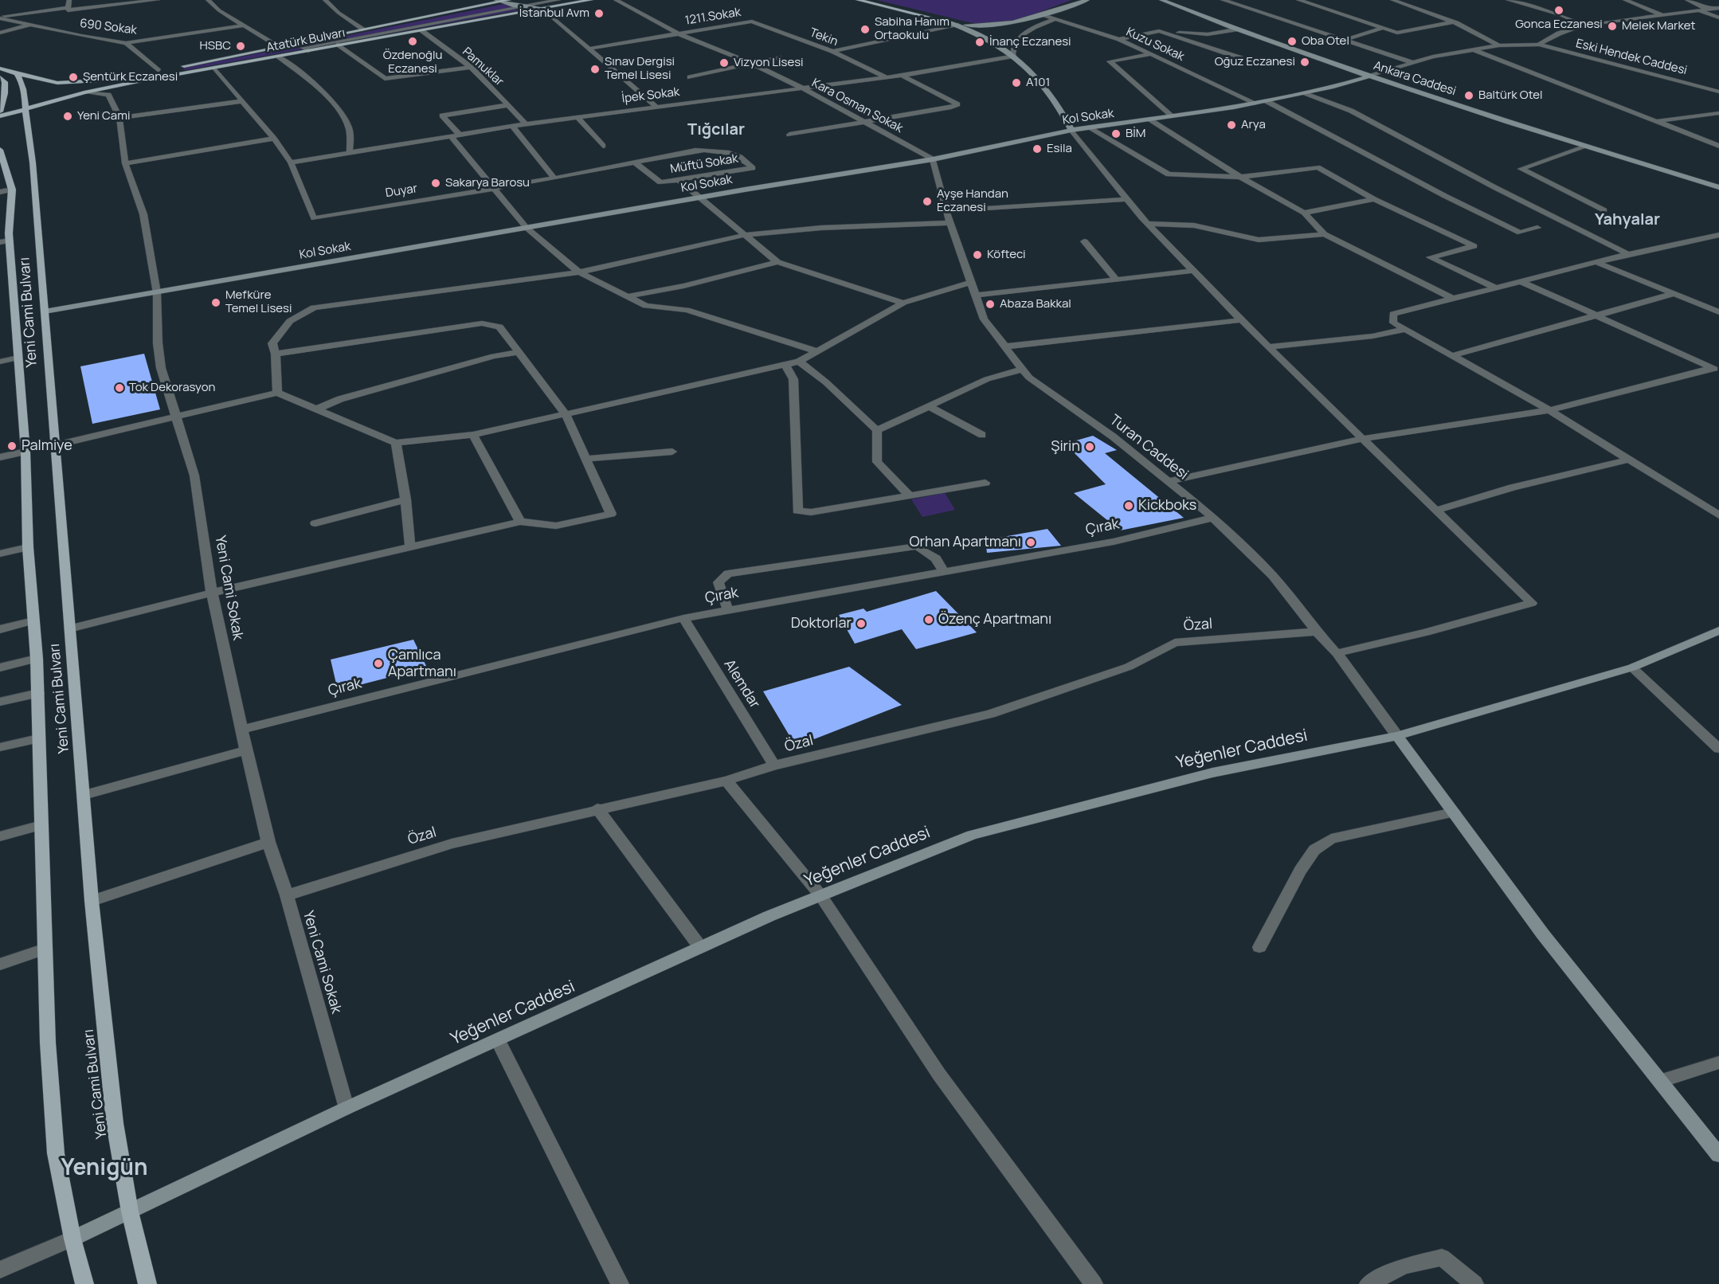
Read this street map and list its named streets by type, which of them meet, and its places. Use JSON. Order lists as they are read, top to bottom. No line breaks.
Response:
{"streets":{"main road":["Atatürk Bulvarı","Yeni Cami Bulvarı"],"street":["1211.Sokak","690 Sokak","Tekin","Kuzu Sokak","Eski Hendek Caddesi","Pamuklar","Ankara Caddesi","İpek Sokak","Kara Osman Sokak","Kol Sokak","Müftü Sokak","Duyar","Turan Caddesi","Çırak","Yeni Cami Sokak","Özal","Alemdar","Yeğenler Caddesi"]},"crossings":[["1211.Sokak","Tekin"],["1211.Sokak","Kara Osman Sokak"],["Tekin","İpek Sokak"],["Atatürk Bulvarı","Pamuklar"],["Atatürk Bulvarı","Duyar"],["Atatürk Bulvarı","Yeni Cami Bulvarı"],["Atatürk Bulvarı","Yeni Cami Sokak"],["Kuzu Sokak","Kol Sokak"],["Pamuklar","İpek Sokak"],["Ankara Caddesi","Kol Sokak"],["İpek Sokak","Kara Osman Sokak"],["İpek Sokak","Duyar"],["Kara Osman Sokak","Kol Sokak"],["Kara Osman Sokak","Turan Caddesi"],["Kol Sokak","Yeni Cami Bulvarı"],["Kol Sokak","Turan Caddesi"],["Kol Sokak","Yeni Cami Sokak"],["Müftü Sokak","Duyar"],["Yeni Cami Bulvarı","Yeğenler Caddesi"],["Turan Caddesi","Çırak"],["Turan Caddesi","Özal"],["Turan Caddesi","Yeğenler Caddesi"],["Çırak","Yeni Cami Sokak"],["Çırak","Alemdar"],["Yeni Cami Sokak","Özal"],["Yeni Cami Sokak","Yeğenler Caddesi"],["Özal","Alemdar"]],"districts":["Tığcılar","Yahyalar","Yenigün"],"places":["Gonca Eczanesi","İstanbul Avm","Melek Market","Sabiha Hanım Ortaokulu","Özdenoğlu Eczanesi","Oba Otel","İnanç Eczanesi","HSBC","Oğuz Eczanesi","Vizyon Lisesi","Sınav Dergisi Temel Lisesi","Şentürk Eczanesi","A101","Baltürk Otel","Yeni Cami","Arya","BİM","Esila","Sakarya Barosu","Ayşe Handan Eczanesi","Köfteci","Mefküre Temel Lisesi","Abaza Bakkal","Tok Dekorasyon","Palmiye","Şirin","Kickboks","Orhan Apartmanı","Özenç Apartmanı","Doktorlar","Çamlıca Apartmanı"]}
